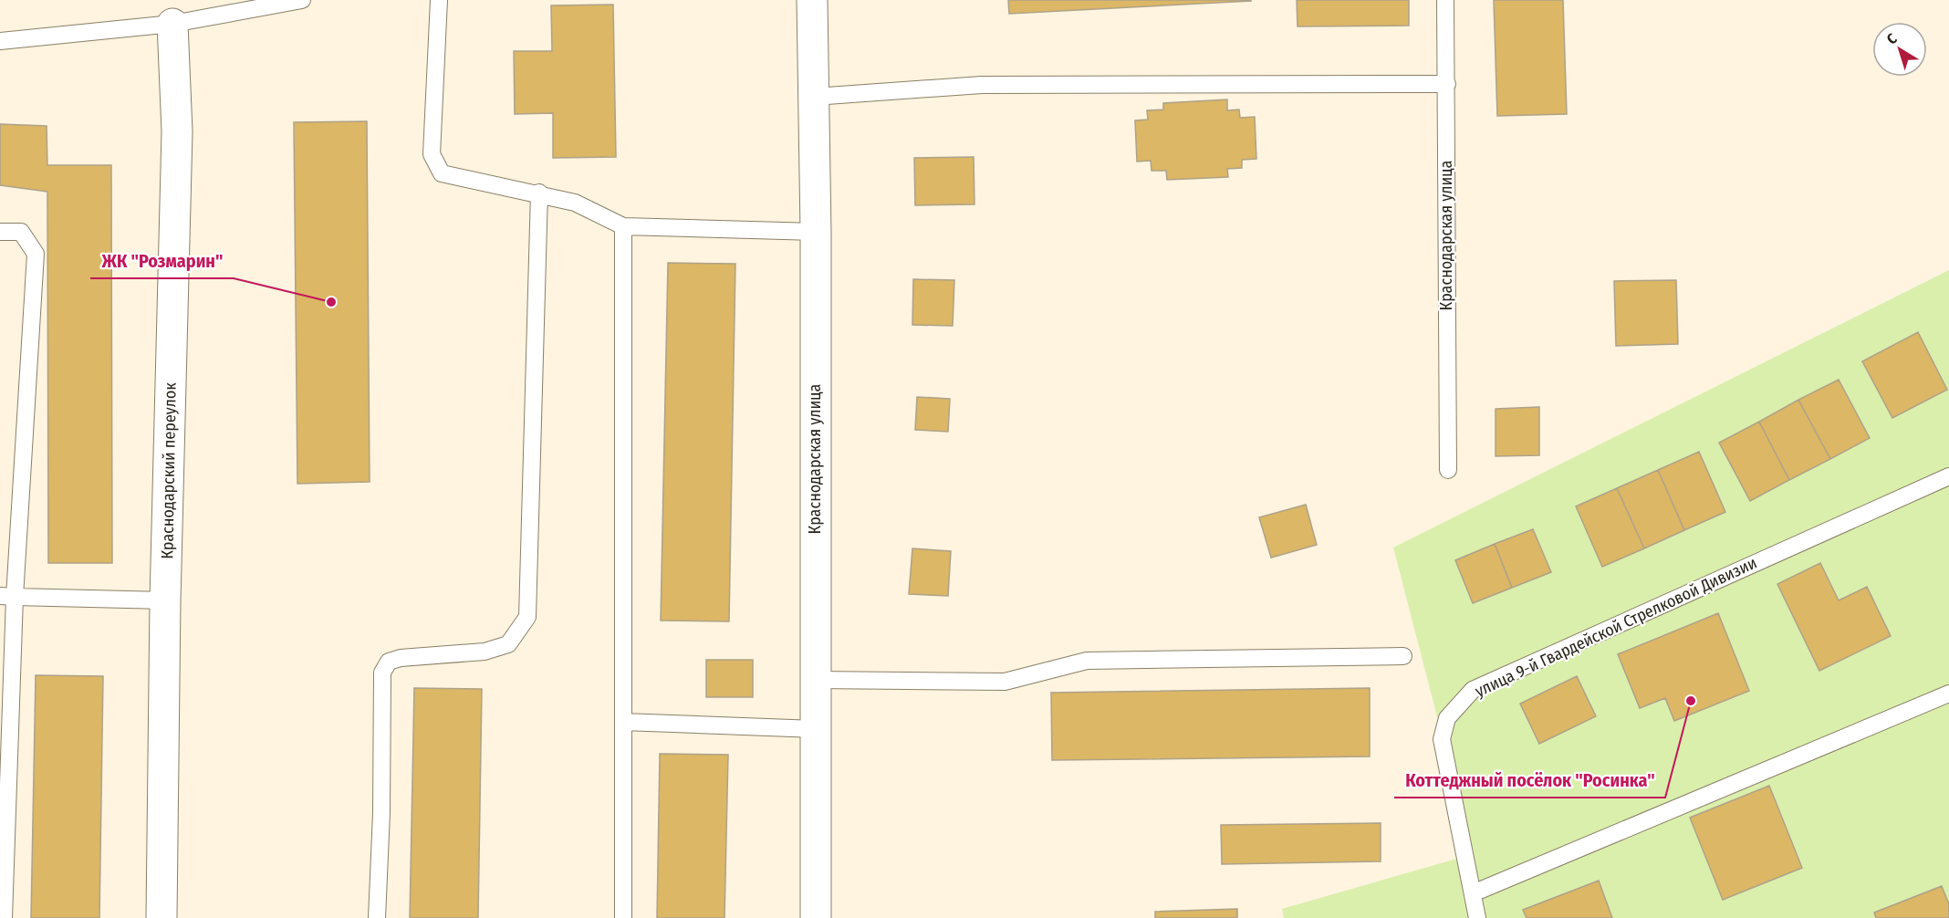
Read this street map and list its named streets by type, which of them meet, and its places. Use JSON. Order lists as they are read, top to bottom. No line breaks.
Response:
{"streets":{"main road":["Краснодарская улица","Краснодарский переулок"],"lane":["улица 9-й Гвардейской Стрелковой Дивизии"]},"places":["ЖК \"Розмарин\"","Коттеджный посёлок \"Росинка\""],"north":"top left"}
